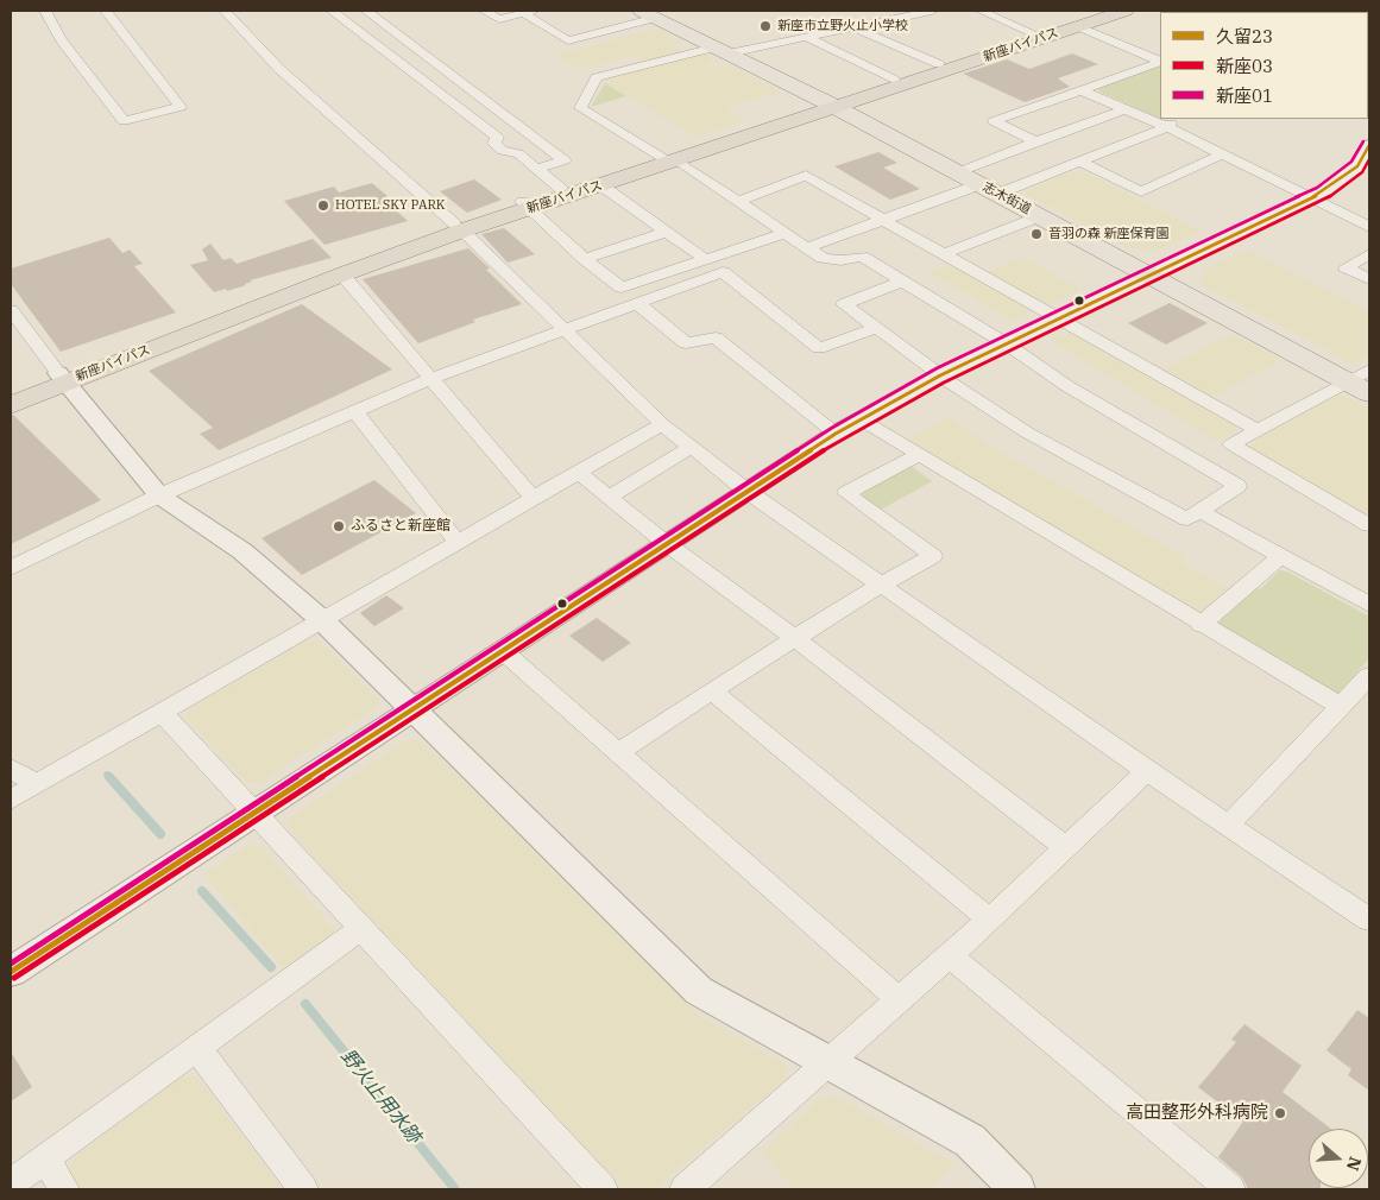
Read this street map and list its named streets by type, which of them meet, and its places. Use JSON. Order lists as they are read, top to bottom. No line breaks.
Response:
{"streets":{"highway":["新座バイパス"],"main road":["志木街道"]},"crossings":[["新座バイパス","志木街道"]],"water":["野火止用水跡"],"places":["新座市立野火止小学校","HOTEL SKY PARK","音羽の森 新座保育園","ふるさと新座館","高田整形外科病院"],"lines":["transit line 新座01","transit line 久留23","transit line 新座03"],"legend":["久留23","新座03","新座01"],"north":"right"}
